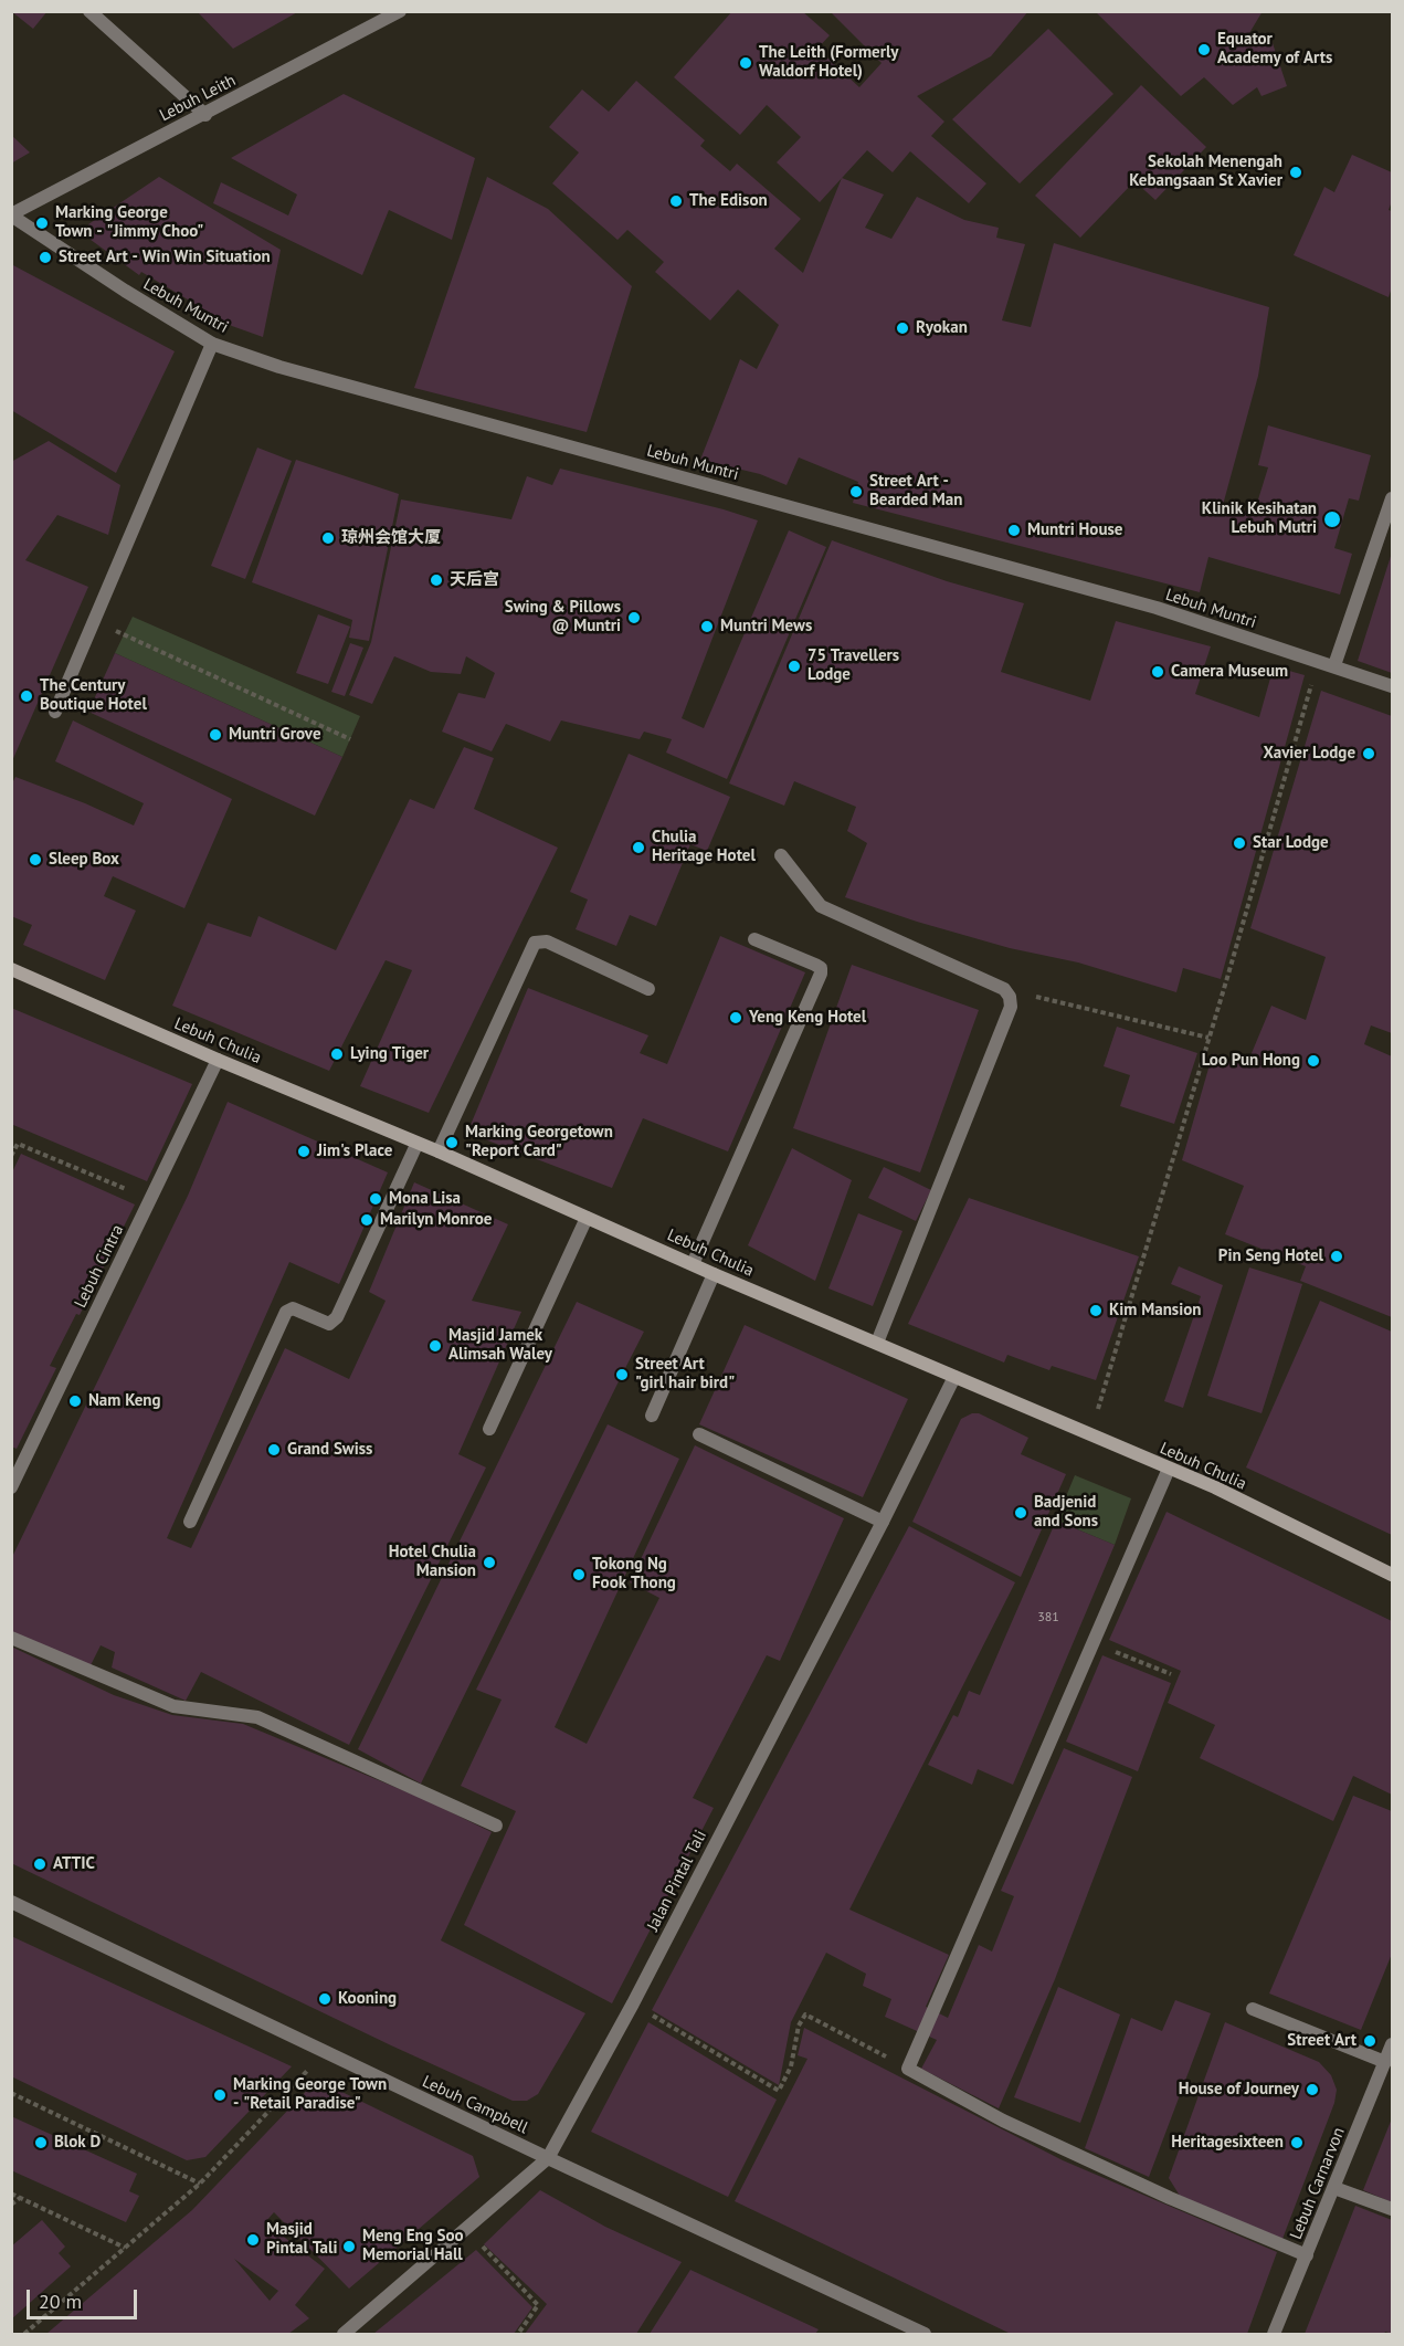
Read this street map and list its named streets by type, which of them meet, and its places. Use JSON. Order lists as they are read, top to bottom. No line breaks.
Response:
{"streets":{"main road":["Lebuh Chulia"],"street":["Lebuh Leith","Lebuh Muntri","Lebuh Cintra","Jalan Pintal Tali","Lebuh Campbell","Lebuh Carnarvon"]},"crossings":[["Lebuh Leith","Lebuh Muntri"],["Lebuh Chulia","Lebuh Cintra"],["Lebuh Chulia","Jalan Pintal Tali"],["Jalan Pintal Tali","Lebuh Campbell"]],"places":["Equator Academy of Arts","The Leith (Formerly Waldorf Hotel)","Sekolah Menengah Kebangsaan St Xavier","The Edison","Marking George Town - \"Jimmy Choo\"","Street Art - Win Win Situation","Ryokan","Street Art - Bearded Man","Klinik Kesihatan Lebuh Mutri","Muntri House","琼州会馆大厦","天后宫","Swing & Pillows @ Muntri","Muntri Mews","75 Travellers Lodge","Camera Museum","The Century Boutique Hotel","Muntri Grove","Xavier Lodge","Star Lodge","Chulia Heritage Hotel","Sleep Box","Yeng Keng Hotel","Lying Tiger","Loo Pun Hong","Marking Georgetown \"Report Card\"","Jim's Place","Mona Lisa","Marilyn Monroe","Pin Seng Hotel","Kim Mansion","Masjid Jamek Alimsah Waley","Street Art \"girl hair bird\"","Nam Keng","Grand Swiss","Badjenid and Sons","Hotel Chulia Mansion","Tokong Ng Fook Thong","ATTIC","Kooning","Street Art","House of Journey","Marking George Town - \"Retail Paradise\"","Blok D","Heritagesixteen","Masjid Pintal Tali","Meng Eng Soo Memorial Hall"],"house_numbers":["381"],"scale_bar":"20 m"}
